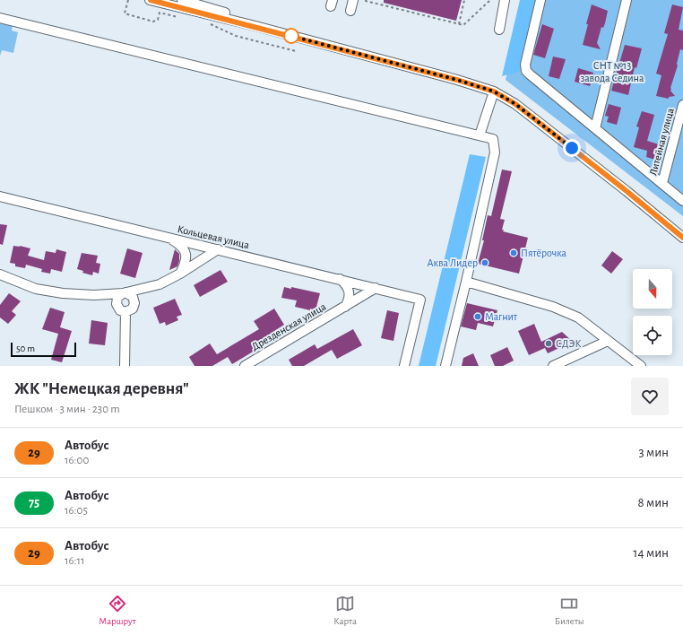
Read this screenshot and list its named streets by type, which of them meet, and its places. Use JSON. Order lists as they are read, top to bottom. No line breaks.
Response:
{"streets":{"street":["Литейная улица","Кольцевая улица","Дрезденская улица"]},"crossings":[["Кольцевая улица","Дрезденская улица"]],"parks":["СНТ №13 завода Седина"],"places":["Пятёрочка","Аква Лидер","Магнит","СДЭК"],"lines":["bus line 29"],"scale_bar":"50 m","north":"bottom","page":{"scale":"50 m","heading":["ЖК \"Немецкая деревня\"","Пешком · 3 мин · 230 m"],"list":[{"mark":"29","name":"Автобус","note":"16:00","value":"3 мин"},{"mark":"75","name":"Автобус","note":"16:05","value":"8 мин"},{"mark":"29","name":"Автобус","note":"16:11","value":"14 мин"}],"tabs":["Маршрут","Карта","Билеты"]}}
